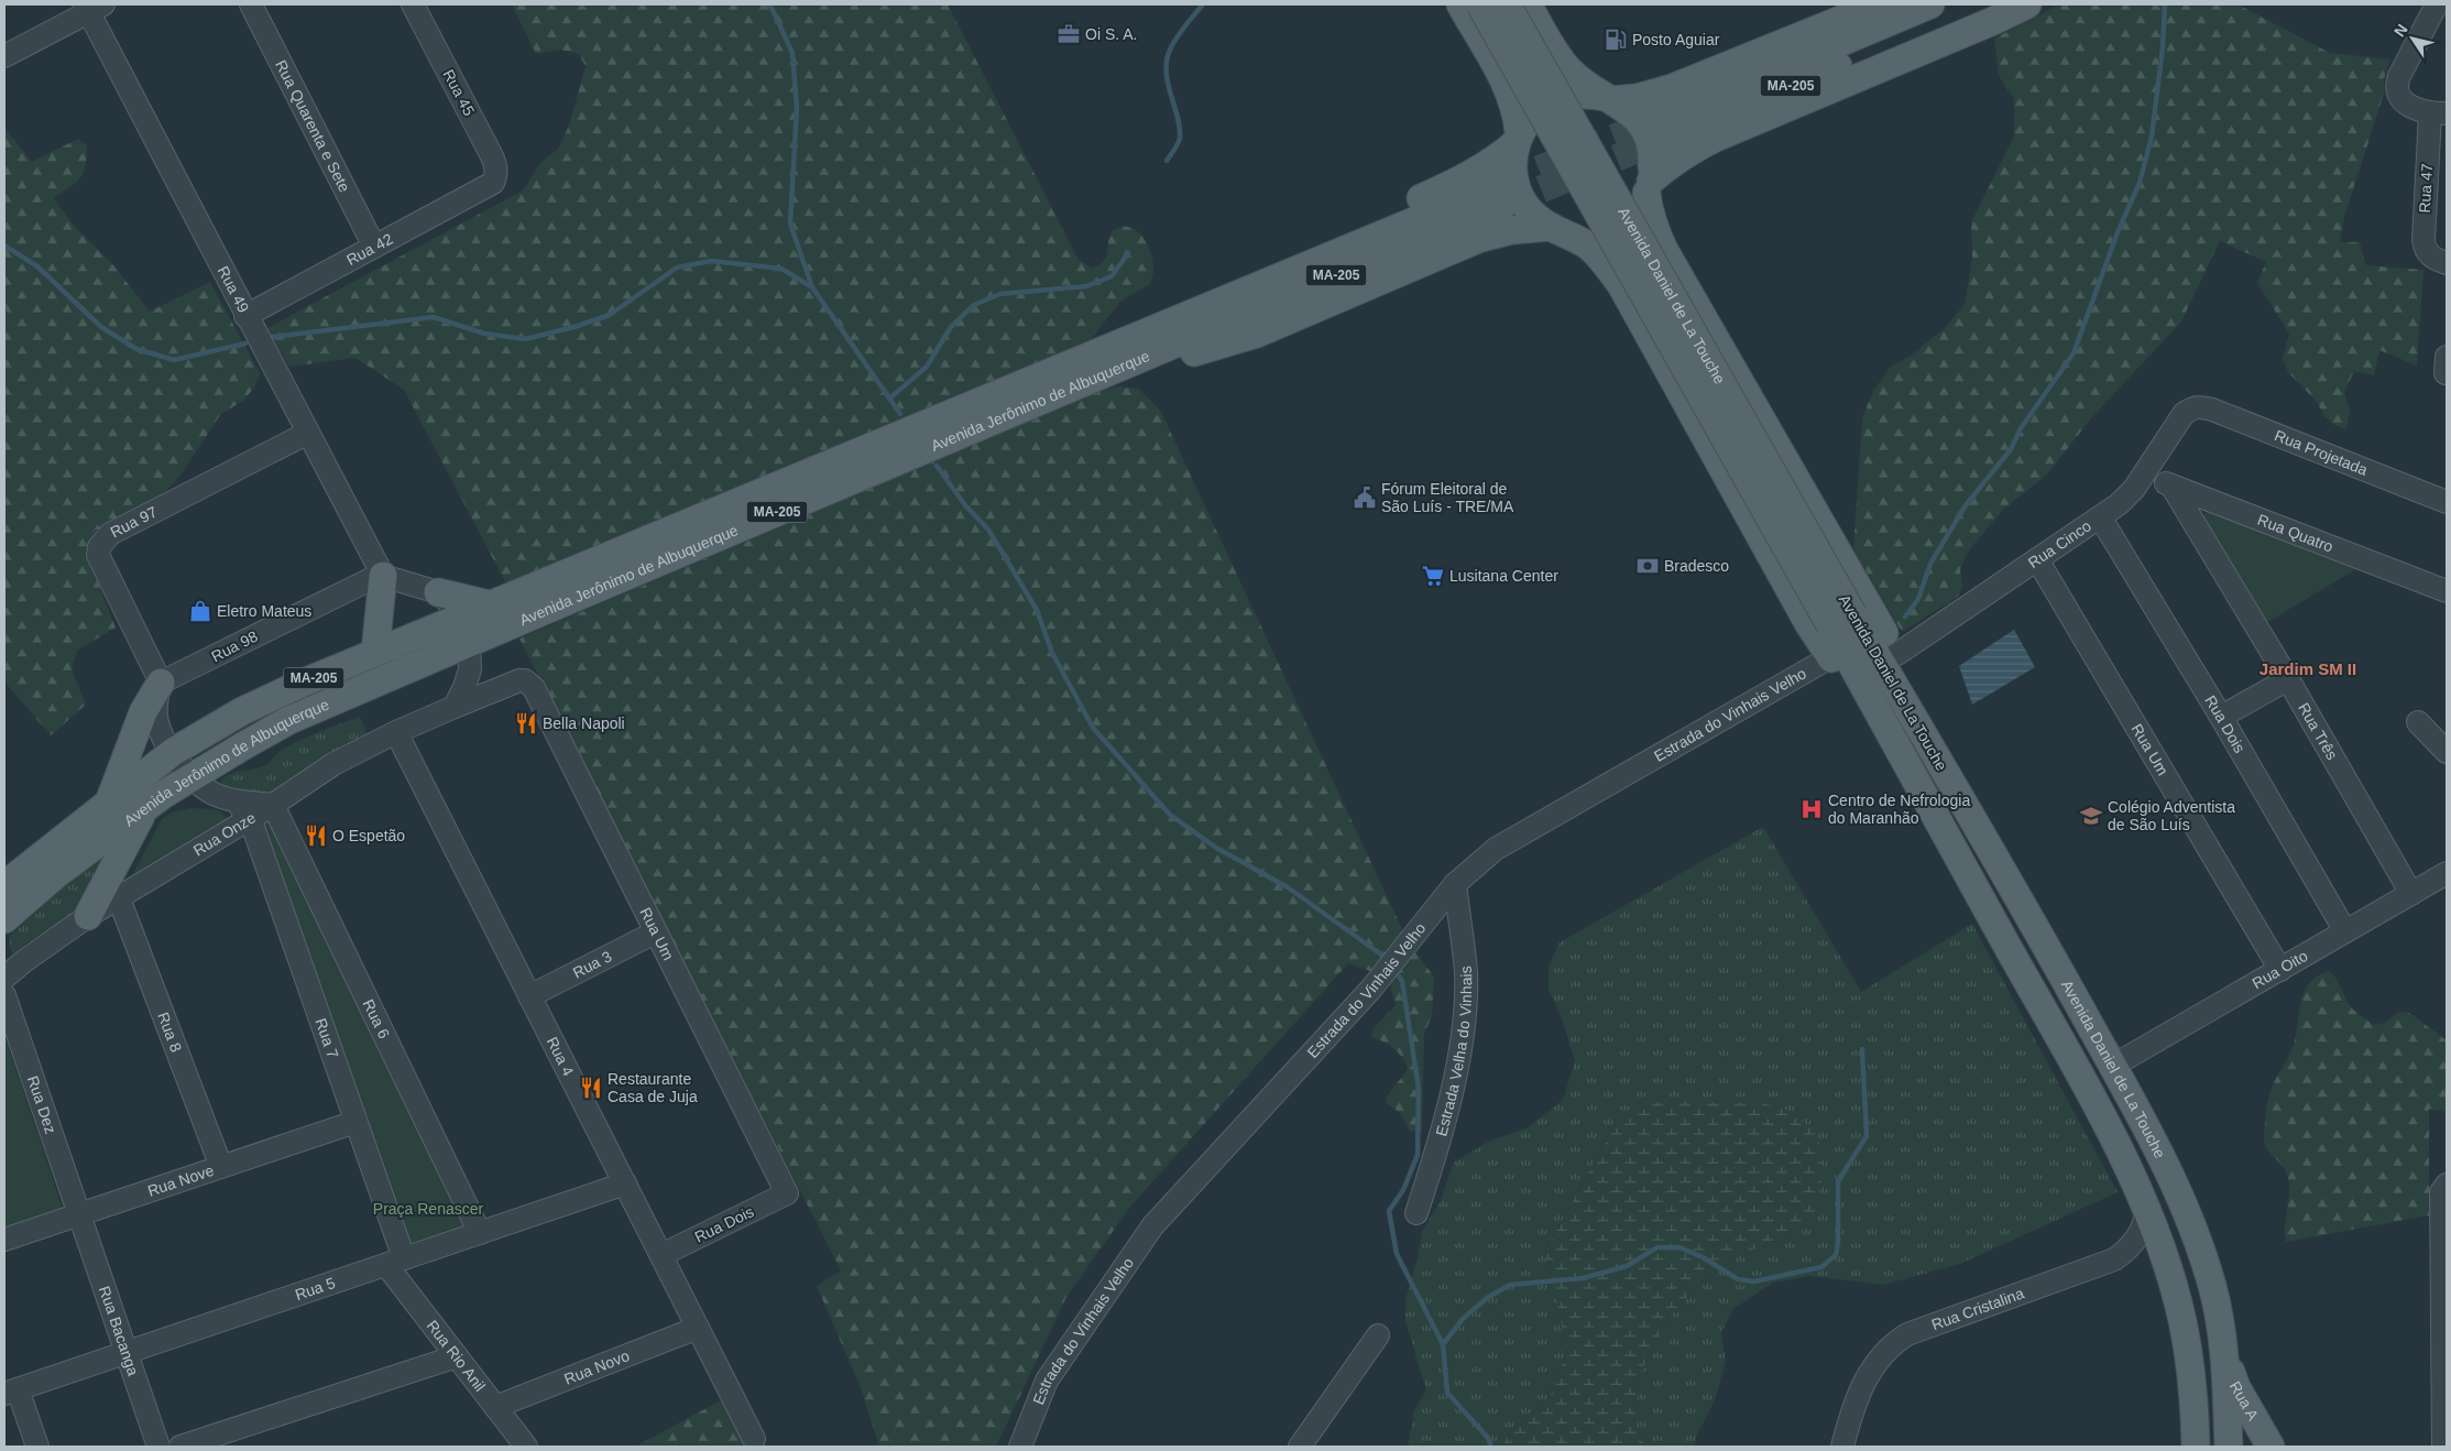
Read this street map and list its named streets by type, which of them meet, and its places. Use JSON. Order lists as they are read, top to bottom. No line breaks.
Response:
{"streets":{"main road":["MA-205","Avenida Daniel de La Touche","Avenida Jerônimo de Albuquerque","Rua A"],"street":["Rua 45","Rua Quarenta e Sete","Rua 47","Rua 42","Rua 49","Rua Projetada","Rua 97","Rua Quatro","Rua Cinco","Rua 98","Estrada do Vinhais Velho","Rua Dois","Rua Três","Rua Um","Rua Onze","Rua 3","Rua Oito","Rua 6","Rua 8","Rua 7","Estrada Velha do Vinhais","Rua 4","Rua Dez","Rua Nove","Rua 5","Rua Cristalina","Rua Bacanga","Rua Rio Anil","Rua Novo"]},"crossings":[["Rua 45","Rua 42"],["Rua Quarenta e Sete","Rua 42"],["Rua 42","Rua 49"],["Rua 49","Rua 97"],["Rua 49","Rua 98"],["Avenida Daniel de La Touche","Rua Oito"],["Avenida Daniel de La Touche","Rua Cristalina"],["Avenida Daniel de La Touche","Rua A"],["Rua Projetada","Rua Cinco"],["Rua 97","Rua 98"],["Rua Quatro","Rua Cinco"],["Rua Quatro","Rua Três"],["Rua Cinco","Rua Dois"],["Rua Cinco","Rua Um"],["Estrada do Vinhais Velho","Estrada Velha do Vinhais"],["Rua Dois","Rua Um"],["Rua Dois","Rua Oito"],["Rua Dois","Rua 4"],["Rua Três","Rua Oito"],["Rua Um","Rua Onze"],["Rua Um","Rua 3"],["Rua Um","Rua Oito"],["Rua Onze","Rua 6"],["Rua Onze","Rua 8"],["Rua Onze","Rua 7"],["Rua Onze","Rua 4"],["Rua 3","Rua 4"],["Rua 6","Rua 5"],["Rua 8","Rua Nove"],["Rua 7","Rua Nove"],["Rua 7","Rua 5"],["Rua 7","Rua Rio Anil"],["Rua 4","Rua 5"],["Rua 4","Rua Novo"],["Rua Dez","Rua Nove"],["Rua Dez","Rua Bacanga"],["Rua Nove","Rua Bacanga"],["Rua 5","Rua Bacanga"],["Rua 5","Rua Rio Anil"],["Rua Rio Anil","Rua Novo"]],"districts":["Jardim SM II"],"parks":["Praça Renascer"],"places":{"office":["Oi S. A."],"fuel station":["Posto Aguiar"],"public building":["Fórum Eleitoral de São Luís - TRE/MA"],"bank":["Bradesco"],"supermarket":["Lusitana Center"],"shop":["Eletro Mateus"],"restaurant":["Bella Napoli","O Espetão","Restaurante Casa de Juja"],"hospital":["Centro de Nefrologia do Maranhão"],"school or university":["Colégio Adventista de São Luís"]},"north":"top left"}
